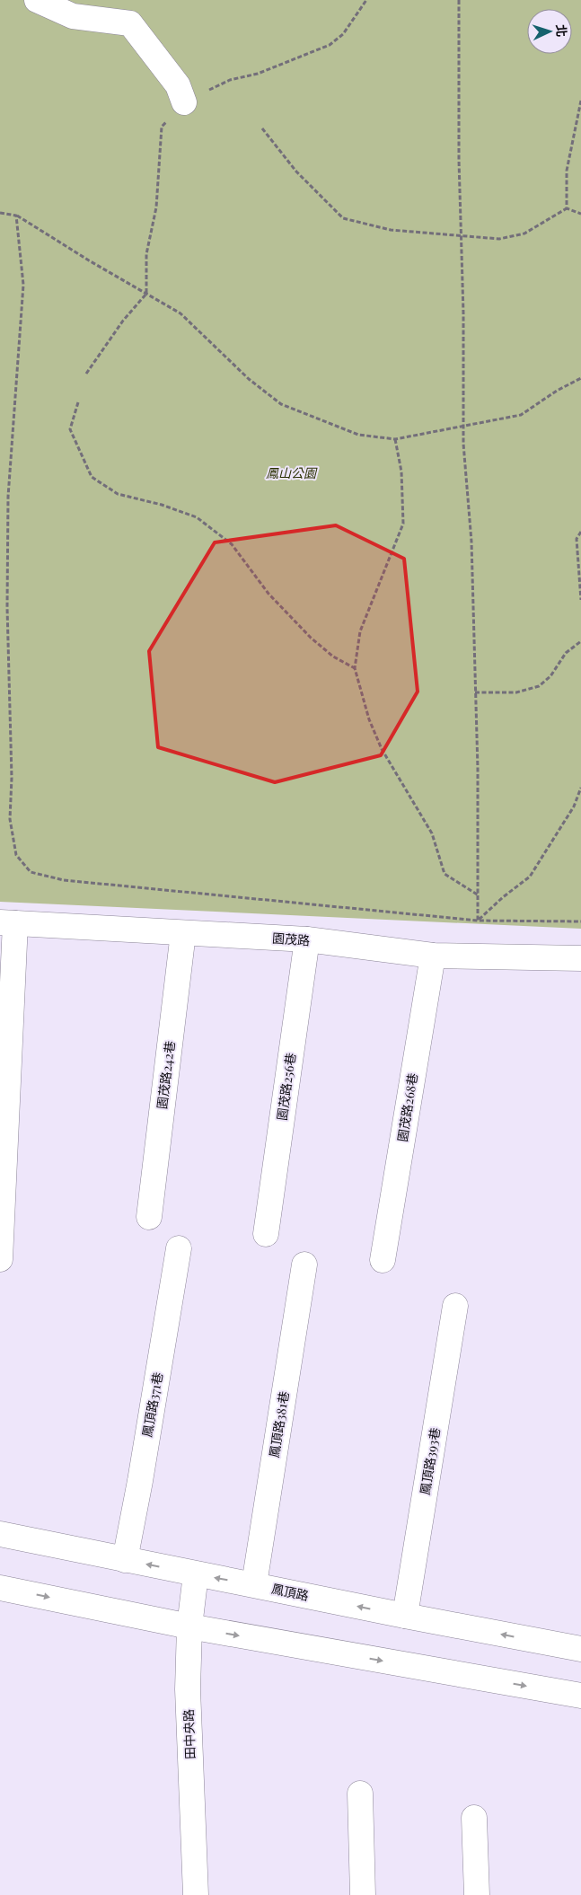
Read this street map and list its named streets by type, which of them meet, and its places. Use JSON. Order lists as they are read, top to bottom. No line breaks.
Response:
{"streets":{"street":["園茂路","園茂路242巷","園茂路256巷","園茂路268巷","鳳頂路371巷","鳳頂路381巷","鳳頂路393巷","鳳頂路","田中央路"]},"crossings":[["園茂路","園茂路242巷"],["園茂路","園茂路256巷"],["園茂路","園茂路268巷"],["鳳頂路371巷","鳳頂路"],["鳳頂路381巷","鳳頂路"],["鳳頂路393巷","鳳頂路"],["鳳頂路","田中央路"]],"parks":["鳳山公園"],"north":"right"}
